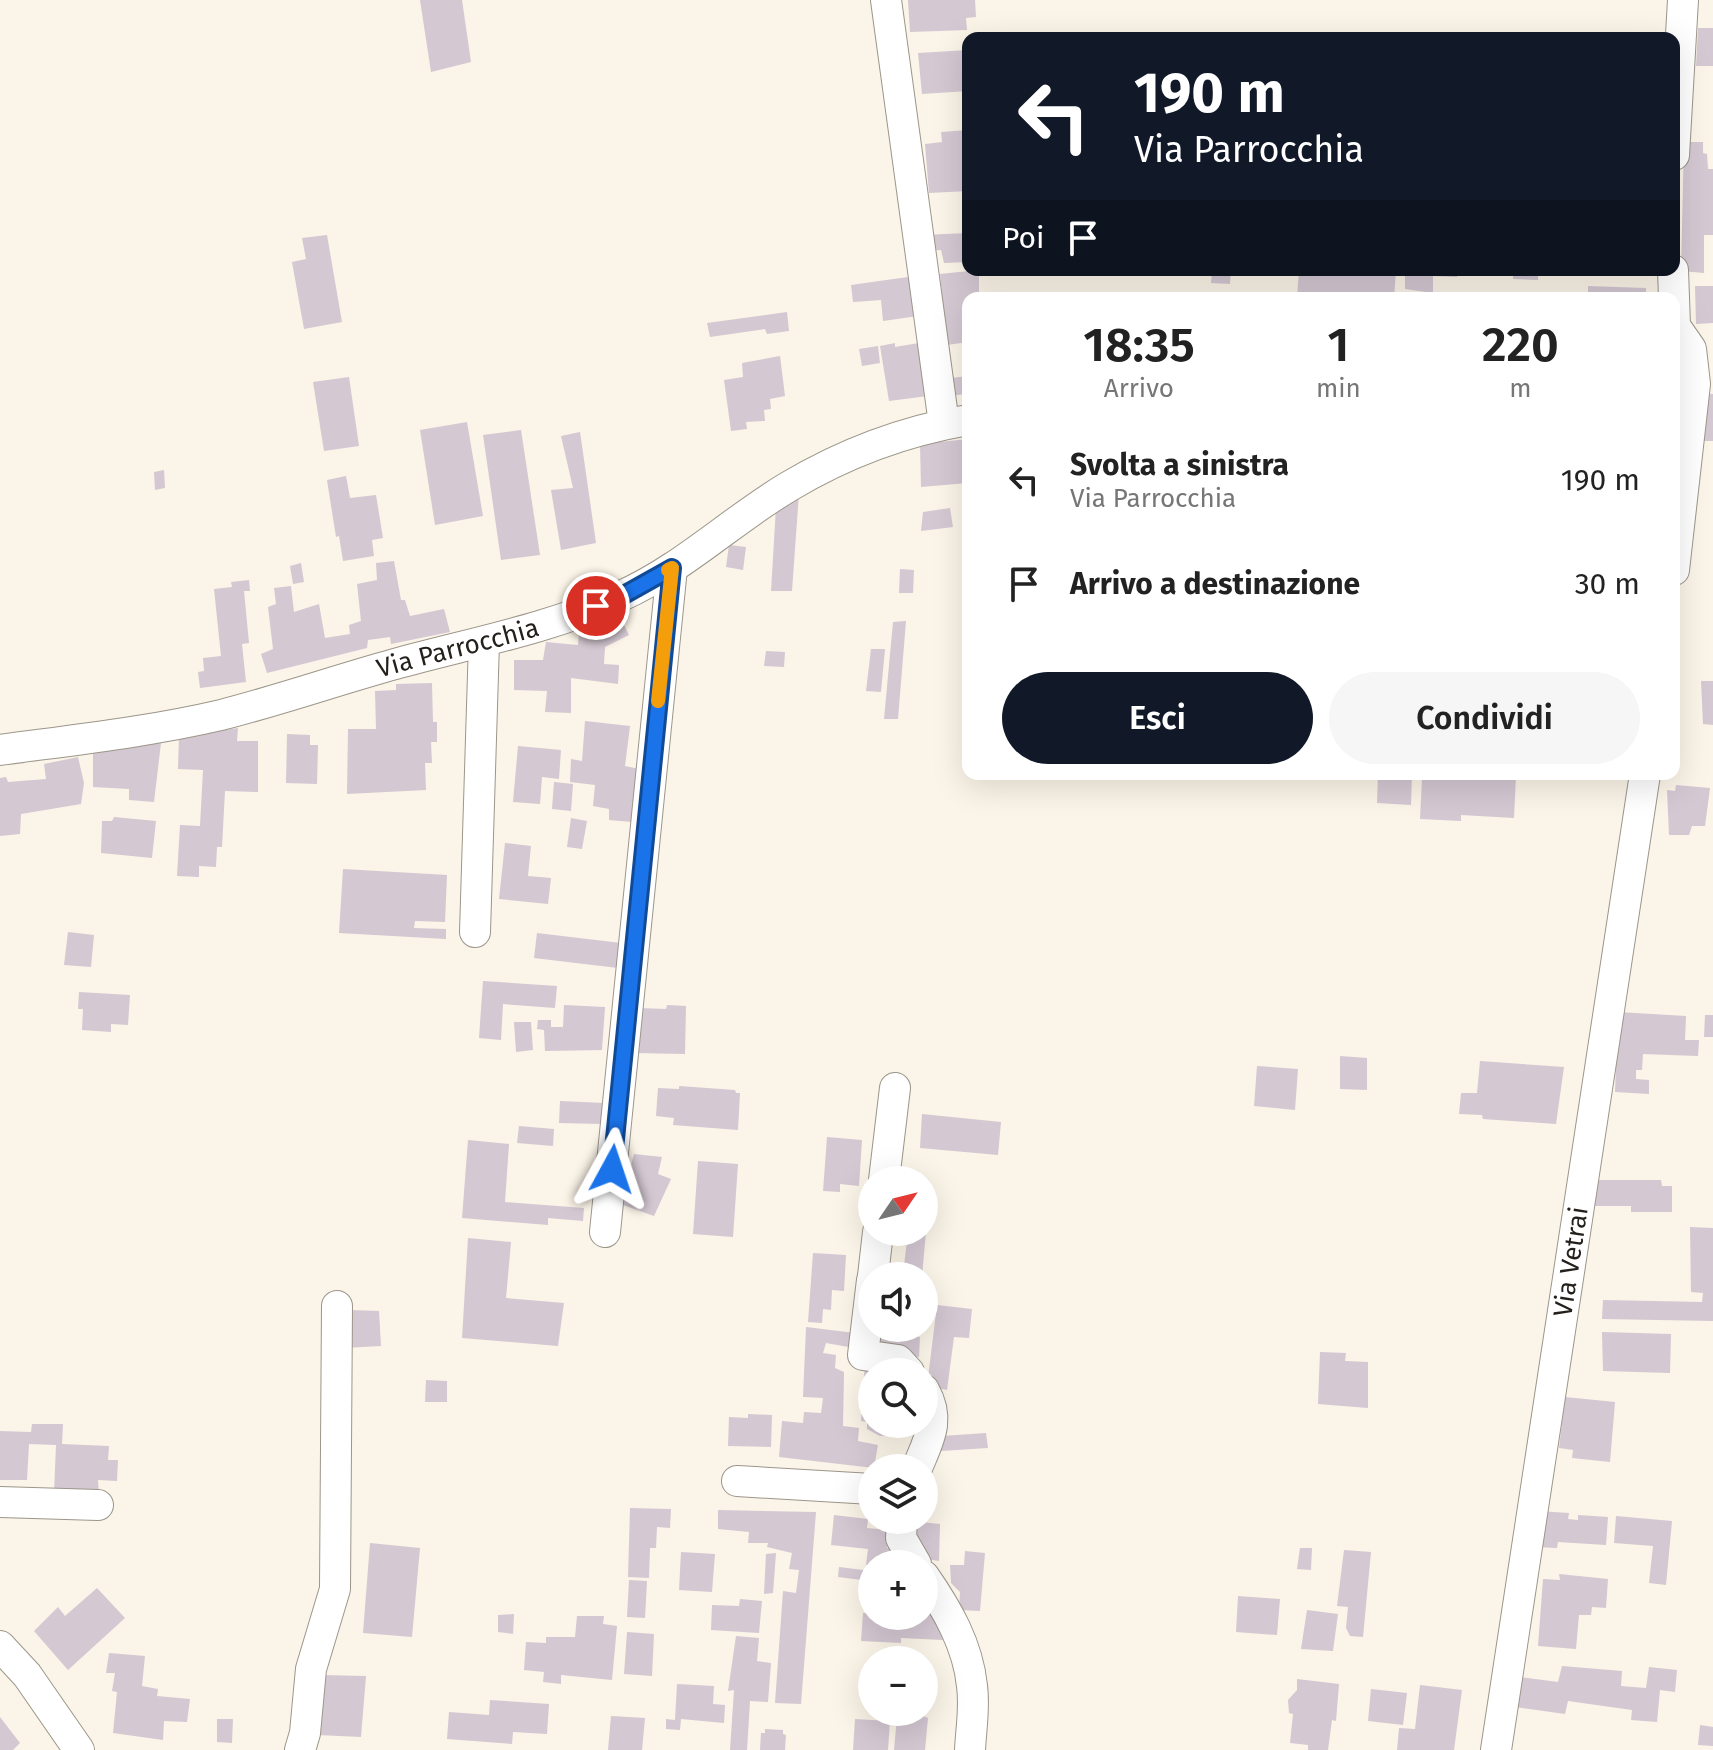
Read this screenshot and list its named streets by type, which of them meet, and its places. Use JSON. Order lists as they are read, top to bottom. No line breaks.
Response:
{"streets":{"street":["Via Parrocchia","Via Vetrai"]},"north":"top right","page":{"turn":["190 m","Via Parrocchia"],"then":"Poi","eta":["18:35","Arrivo","1","min","220","m"],"list":[{"name":"Svolta a sinistra","note":"Via Parrocchia","value":"190 m"},{"name":"Arrivo a destinazione","value":"30 m"}],"buttons":["Esci","Condividi"],"map_buttons":["+","−"]}}
